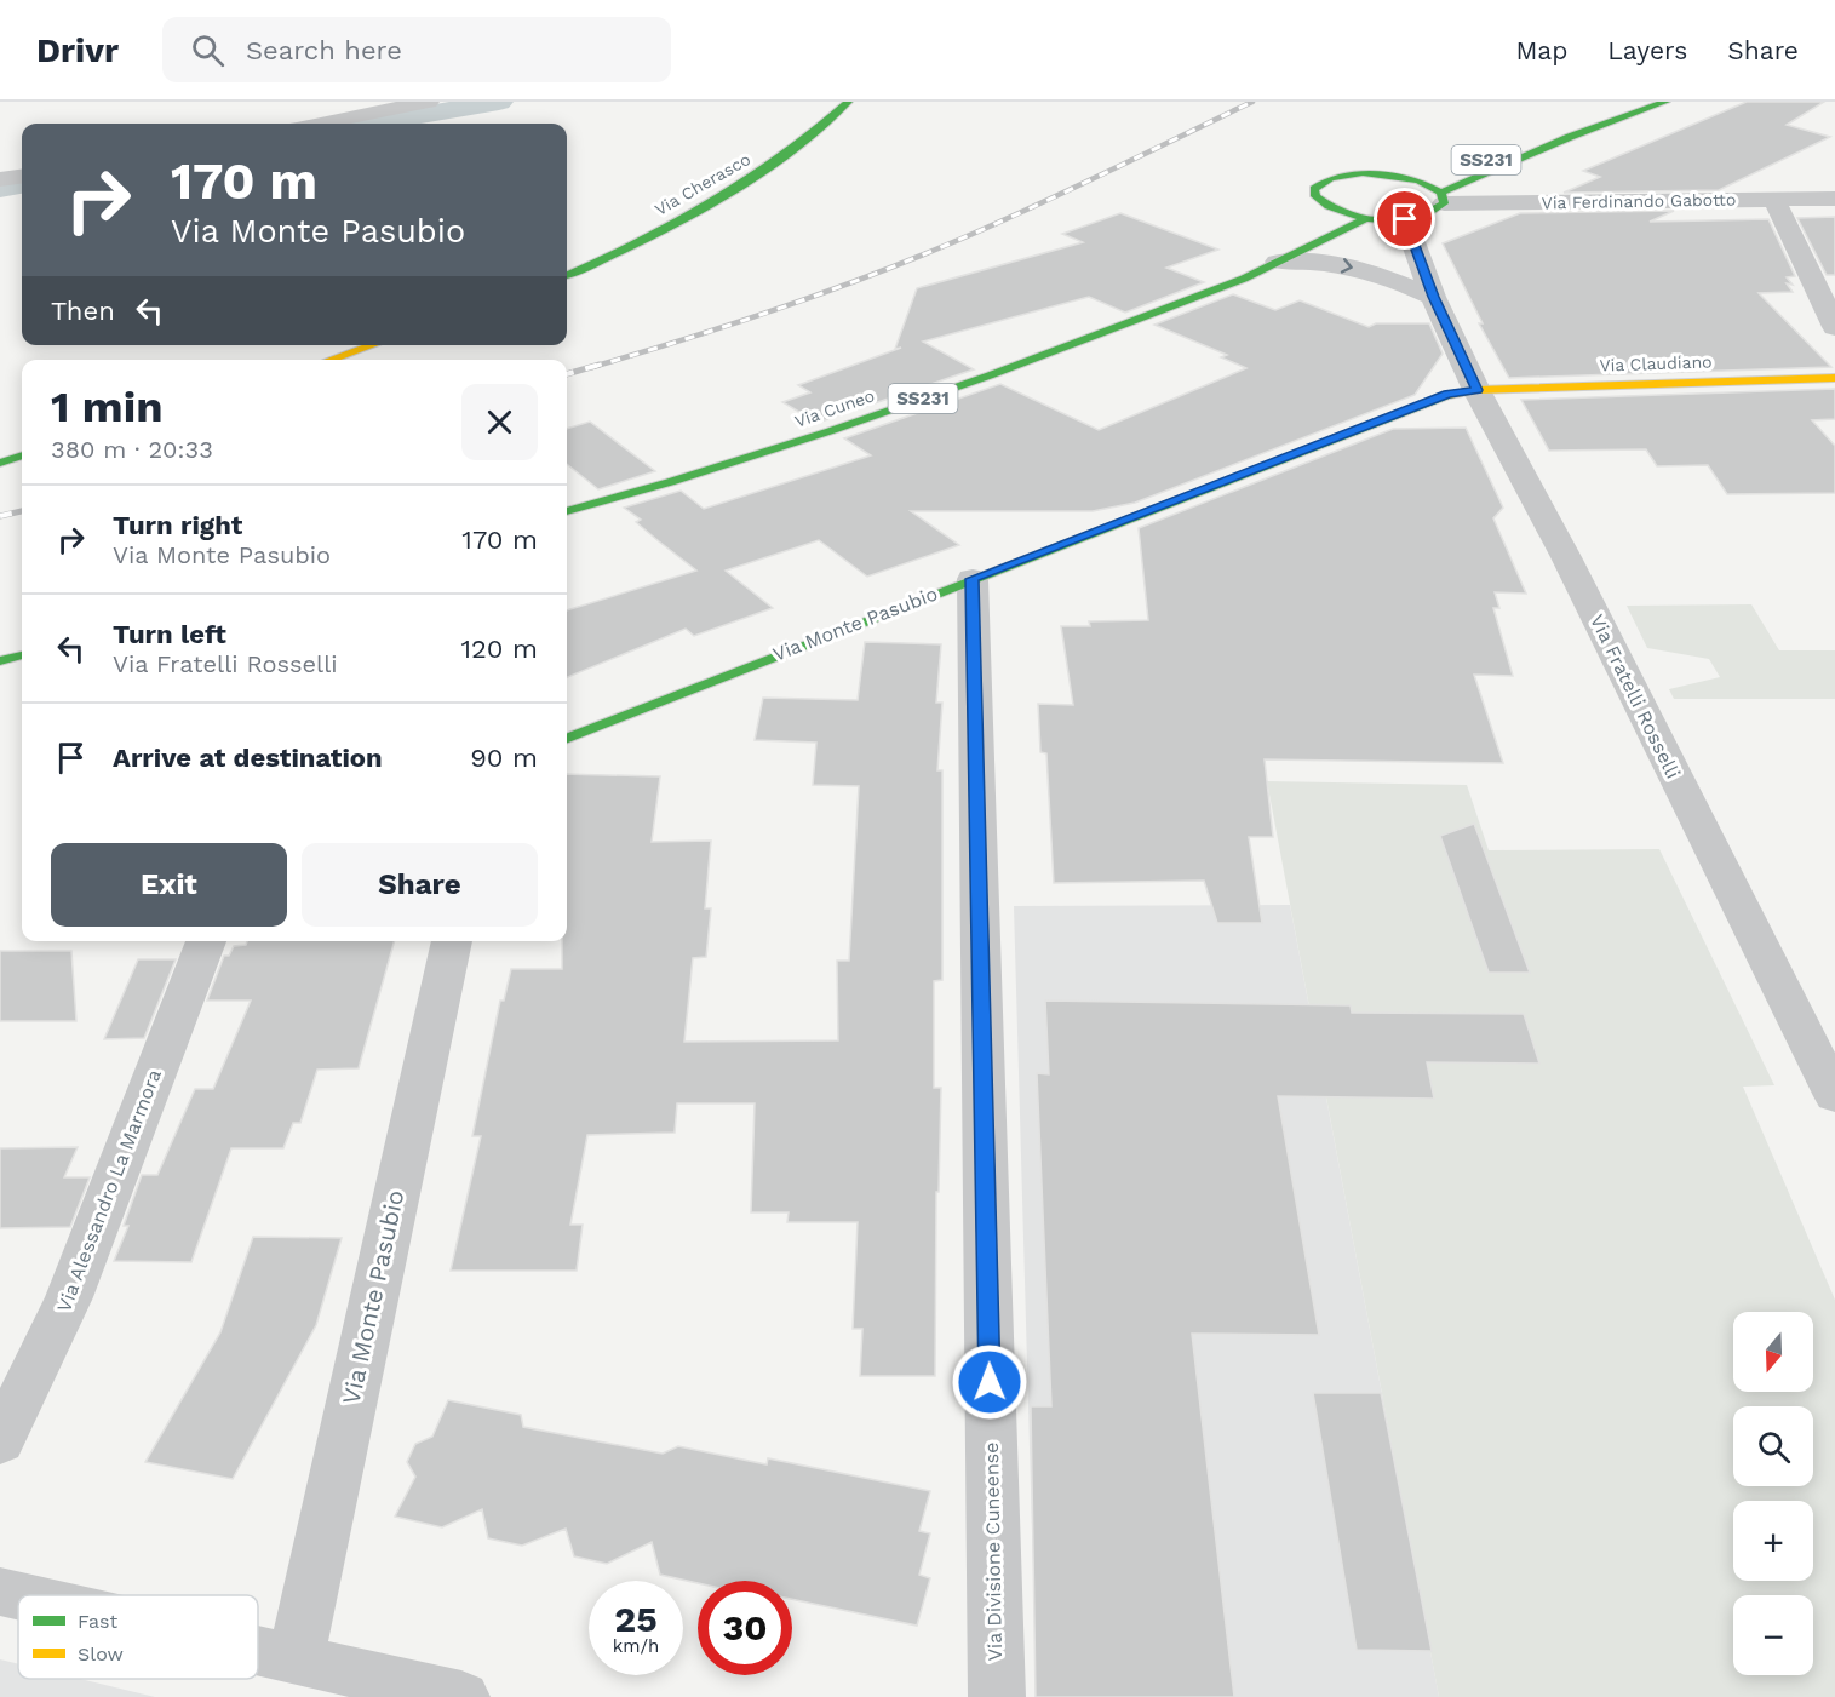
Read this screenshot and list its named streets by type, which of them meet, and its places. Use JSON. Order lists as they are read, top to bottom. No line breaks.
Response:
{"streets":{"main road":["SS231","Via Cherasco","Via Claudiano","Via Cuneo","Via Monte Pasubio"],"street":["Via Ferdinando Gabotto","Via Fratelli Rosselli","Via Alessandro La Marmora","Via Divisione Cuneense"]},"crossings":[["SS231","Via Ferdinando Gabotto"],["Via Claudiano","Via Monte Pasubio"],["Via Claudiano","Via Fratelli Rosselli"],["Via Monte Pasubio","Via Fratelli Rosselli"],["Via Monte Pasubio","Via Divisione Cuneense"]],"legend":["Fast","Slow"],"north":"bottom","page":{"header":"Drivr","search":"Search here","nav":["Map","Layers","Share"],"turn":["170 m","Via Monte Pasubio"],"then":"Then","heading":["1 min","380 m · 20:33"],"list":[{"name":"Turn right","note":"Via Monte Pasubio","value":"170 m"},{"name":"Turn left","note":"Via Fratelli Rosselli","value":"120 m"},{"name":"Arrive at destination","value":"90 m"}],"buttons":["Exit","Share"],"map_buttons":["+","−"],"speed":"25 km/h","limit":"30"}}
